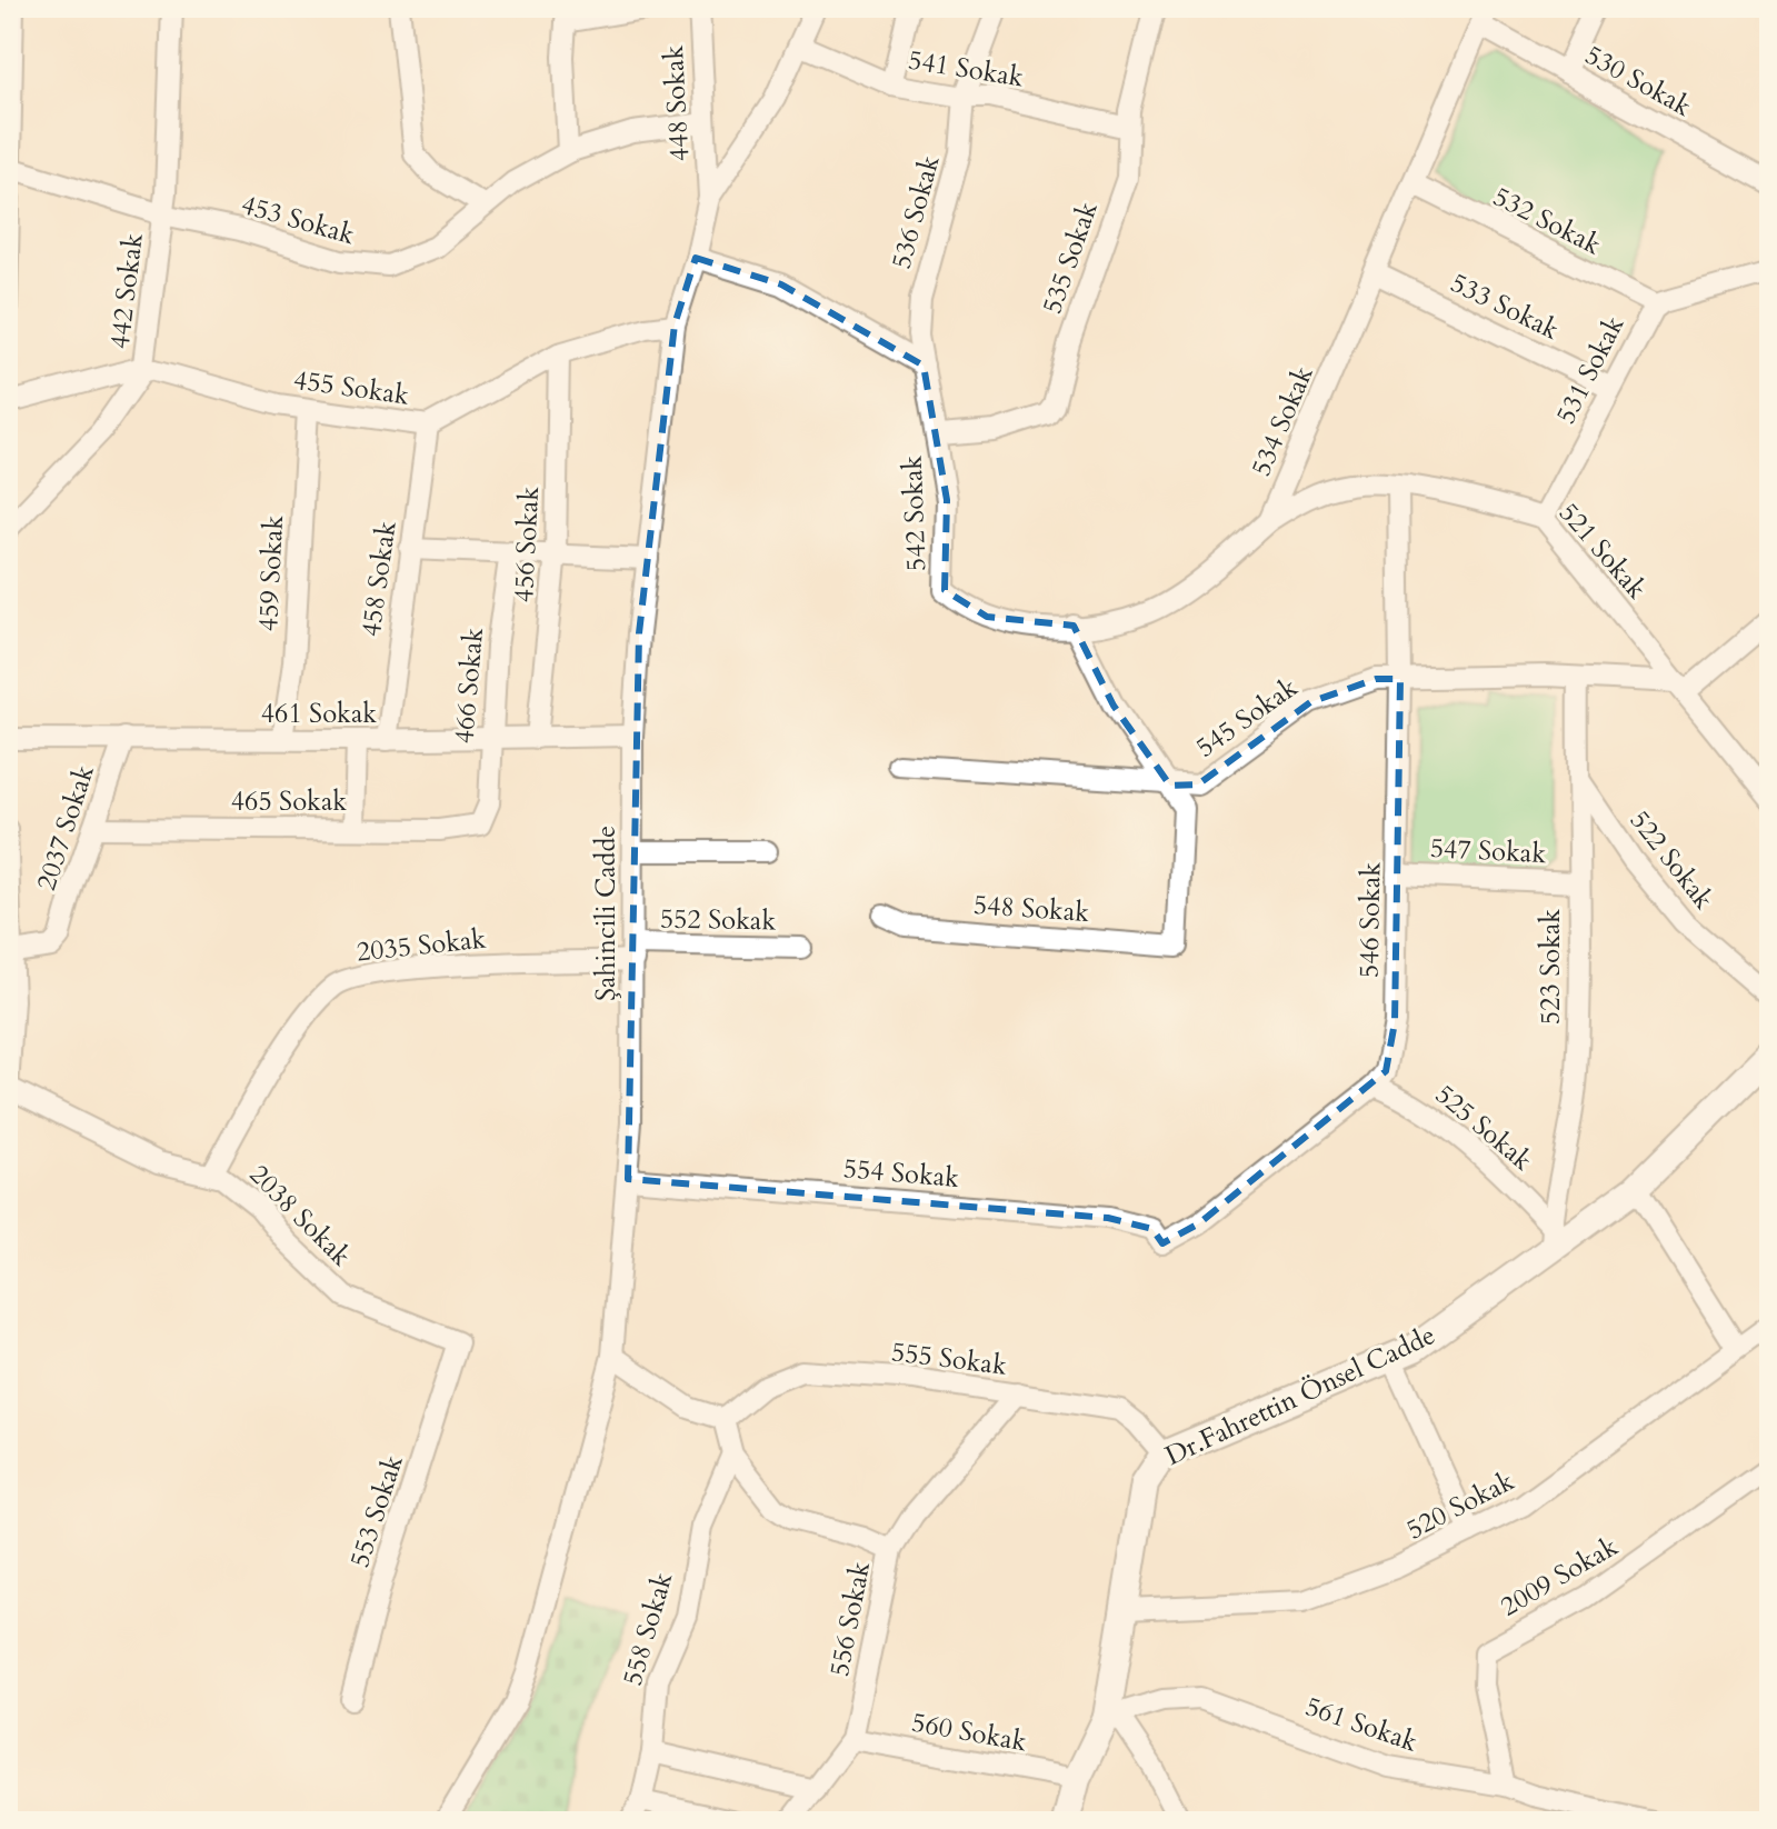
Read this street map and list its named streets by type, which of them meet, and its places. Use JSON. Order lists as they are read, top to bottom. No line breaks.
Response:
{"streets":{"street":["541 Sokak","530 Sokak","448 Sokak","536 Sokak","453 Sokak","532 Sokak","535 Sokak","442 Sokak","533 Sokak","531 Sokak","455 Sokak","534 Sokak","542 Sokak","456 Sokak","521 Sokak","459 Sokak","458 Sokak","466 Sokak","461 Sokak","545 Sokak","465 Sokak","2037 Sokak","547 Sokak","522 Sokak","548 Sokak","Şahincili Cadde","552 Sokak","546 Sokak","2035 Sokak","523 Sokak","525 Sokak","554 Sokak","2038 Sokak","555 Sokak","Dr.Fahrettin Önsel Cadde","520 Sokak","553 Sokak","2009 Sokak","556 Sokak","558 Sokak","561 Sokak","560 Sokak"]},"crossings":[["541 Sokak","536 Sokak"],["541 Sokak","535 Sokak"],["541 Sokak","Şahincili Cadde"],["530 Sokak","534 Sokak"],["448 Sokak","453 Sokak"],["448 Sokak","Şahincili Cadde"],["536 Sokak","535 Sokak"],["536 Sokak","542 Sokak"],["453 Sokak","442 Sokak"],["532 Sokak","531 Sokak"],["532 Sokak","534 Sokak"],["535 Sokak","542 Sokak"],["442 Sokak","455 Sokak"],["533 Sokak","531 Sokak"],["533 Sokak","534 Sokak"],["531 Sokak","521 Sokak"],["455 Sokak","456 Sokak"],["455 Sokak","459 Sokak"],["455 Sokak","458 Sokak"],["455 Sokak","Şahincili Cadde"],["534 Sokak","542 Sokak"],["534 Sokak","521 Sokak"],["456 Sokak","461 Sokak"],["521 Sokak","545 Sokak"],["521 Sokak","546 Sokak"],["459 Sokak","461 Sokak"],["458 Sokak","461 Sokak"],["466 Sokak","461 Sokak"],["466 Sokak","465 Sokak"],["461 Sokak","2037 Sokak"],["461 Sokak","Şahincili Cadde"],["545 Sokak","548 Sokak"],["545 Sokak","546 Sokak"],["545 Sokak","523 Sokak"],["465 Sokak","2037 Sokak"],["547 Sokak","546 Sokak"],["547 Sokak","523 Sokak"],["522 Sokak","523 Sokak"],["Şahincili Cadde","552 Sokak"],["Şahincili Cadde","2035 Sokak"],["Şahincili Cadde","554 Sokak"],["552 Sokak","2035 Sokak"],["546 Sokak","525 Sokak"],["546 Sokak","554 Sokak"],["2035 Sokak","2038 Sokak"],["523 Sokak","525 Sokak"],["523 Sokak","Dr.Fahrettin Önsel Cadde"],["2038 Sokak","553 Sokak"],["555 Sokak","Dr.Fahrettin Önsel Cadde"],["555 Sokak","556 Sokak"],["Dr.Fahrettin Önsel Cadde","520 Sokak"],["Dr.Fahrettin Önsel Cadde","561 Sokak"],["Dr.Fahrettin Önsel Cadde","560 Sokak"],["2009 Sokak","561 Sokak"],["556 Sokak","560 Sokak"]]}
